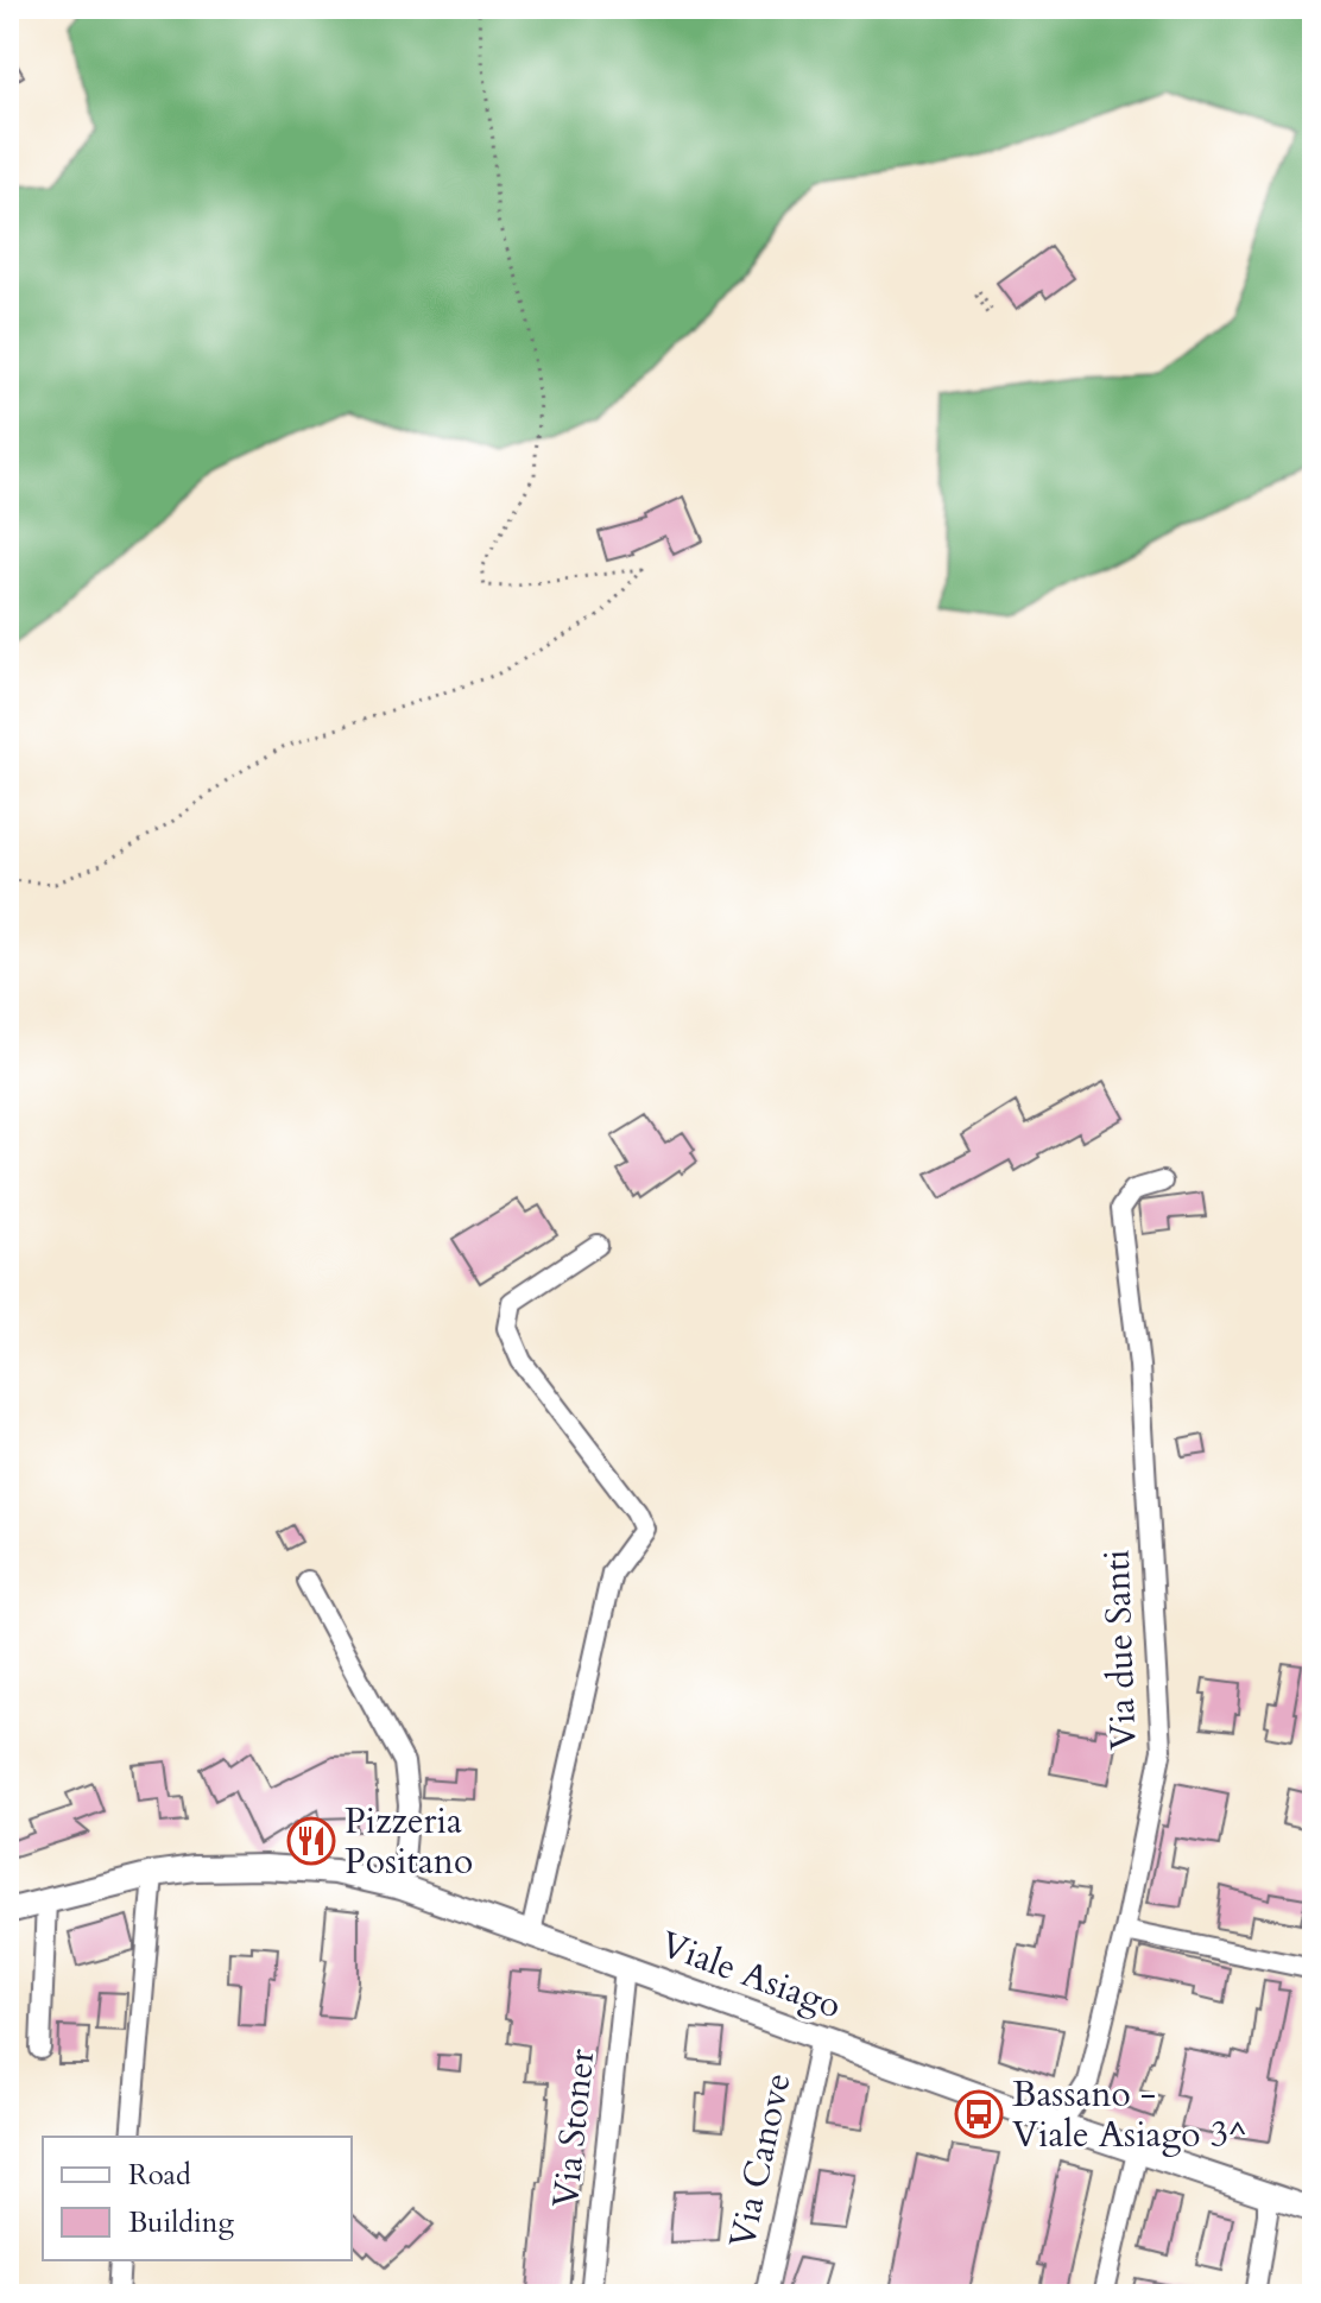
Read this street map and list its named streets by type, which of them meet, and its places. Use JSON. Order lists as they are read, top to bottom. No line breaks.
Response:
{"streets":{"main road":["Viale Asiago"],"street":["Via due Santi","Via Stoner","Via Canove"]},"crossings":[["Via due Santi","Viale Asiago"],["Viale Asiago","Via Stoner"],["Viale Asiago","Via Canove"]],"places":{"restaurant":["Pizzeria Positano"],"bus stop":["Bassano - Viale Asiago 3^"]},"legend":["Road","Building"]}
